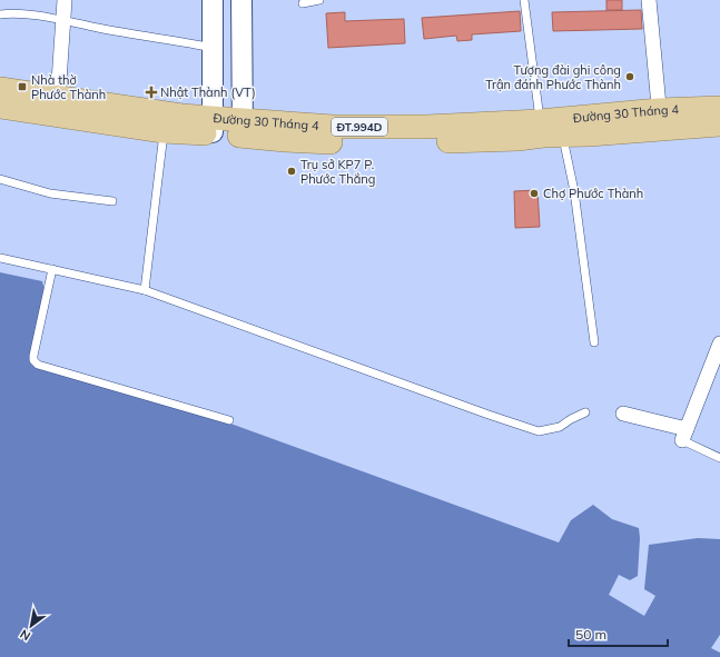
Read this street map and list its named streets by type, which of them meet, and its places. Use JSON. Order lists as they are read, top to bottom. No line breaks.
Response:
{"streets":{"main road":["Đường 30 Tháng 4","ĐT.994D"]},"places":{"other":["Tượng đài ghi công Trận đánh Phước Thành","Trụ sở KP7 P. Phước Thắng","Chợ Phước Thành"],"transit":["Nhà thờ Phước Thành"],"health":["Nhật Thành (VT)"]},"scale_bar":"50 m","north":"bottom left"}
